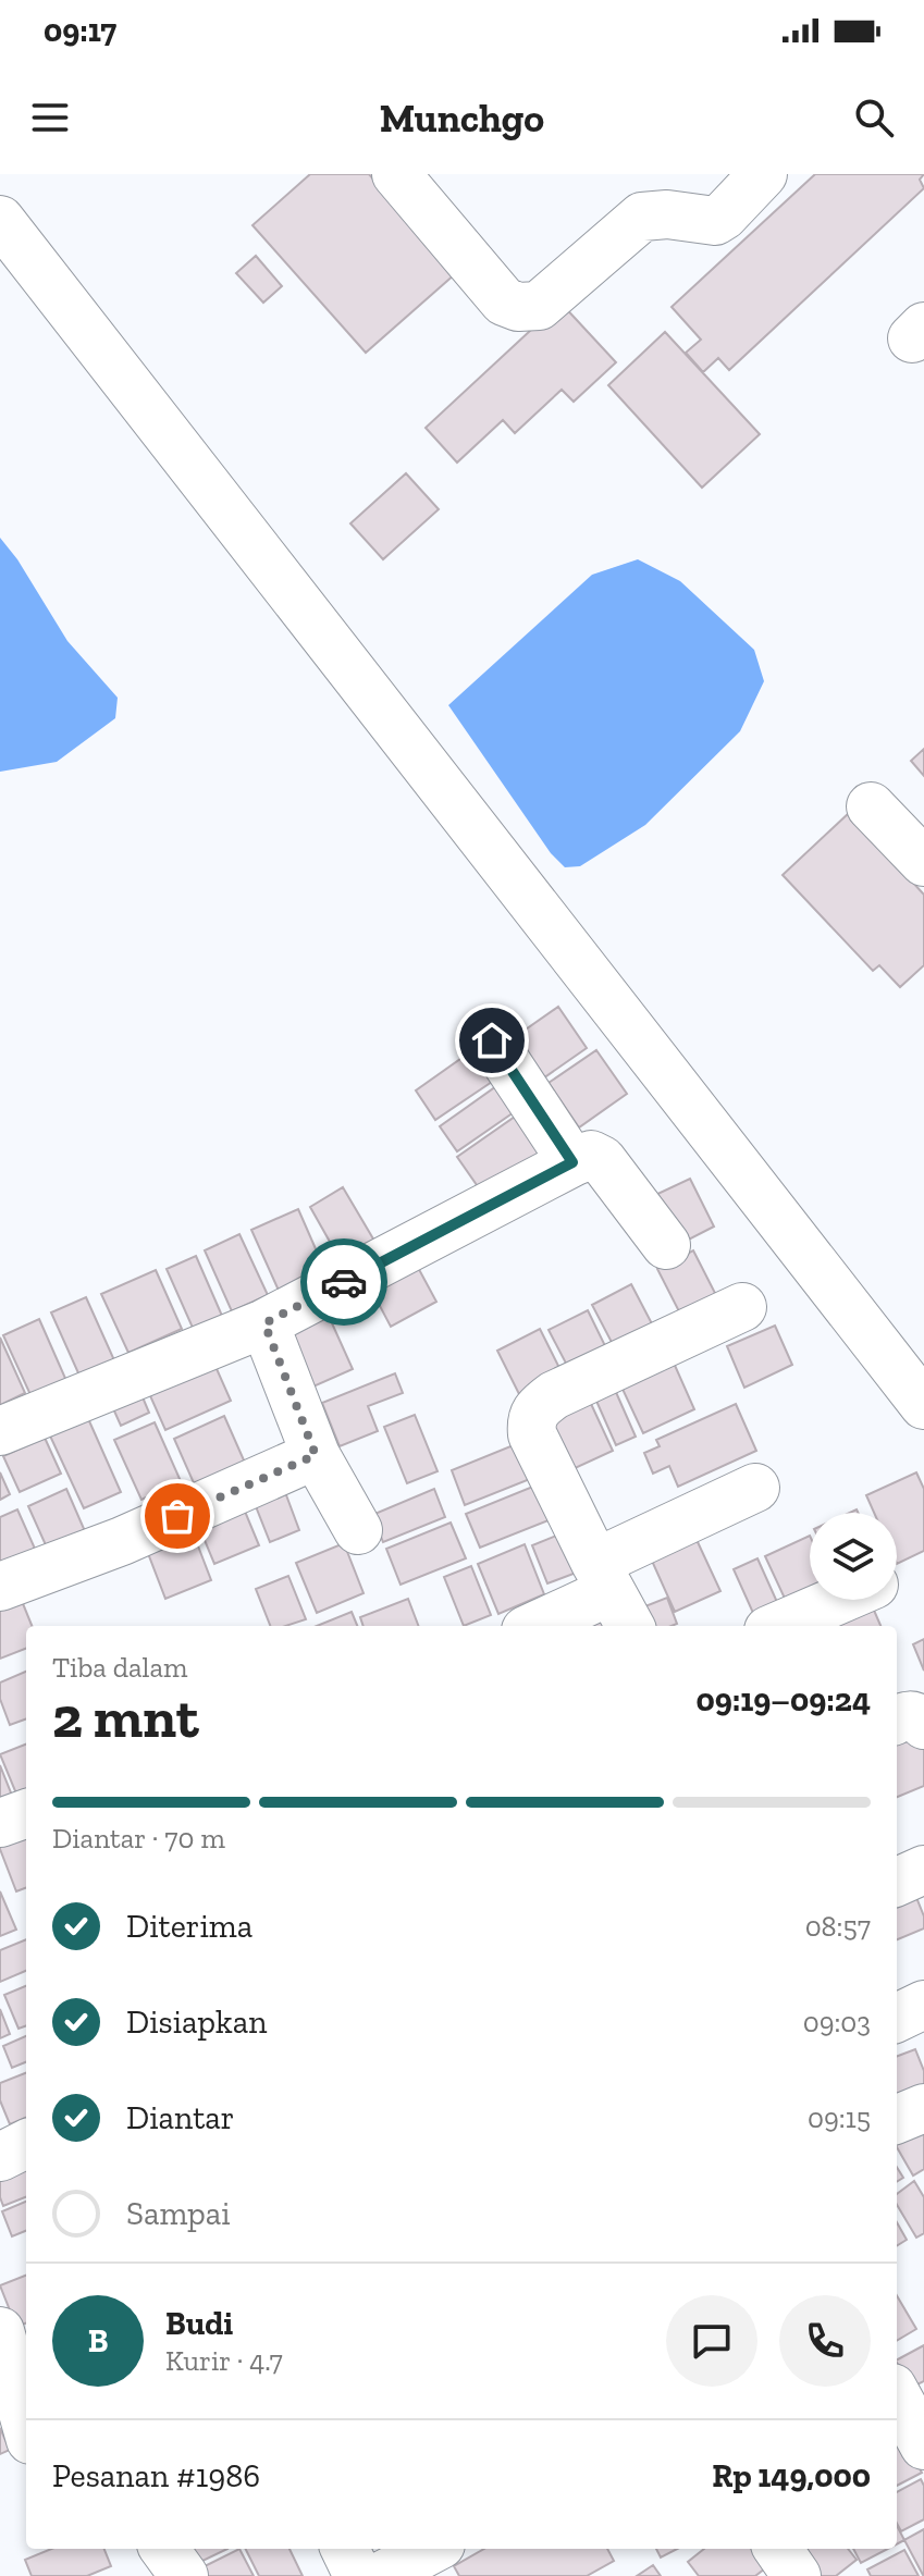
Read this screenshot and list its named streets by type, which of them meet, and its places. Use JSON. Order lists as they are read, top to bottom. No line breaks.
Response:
{"page":{"status":"09:17","header":"Munchgo","heading":["2 mnt","Tiba dalam","09:19–09:24"],"panel":["Budi","Kurir · 4.7","Pesanan #1986","Rp 149,000"],"bar":"Diantar · 70 m","list":[["Diterima","08:57"],["Disiapkan","09:03"],["Diantar","09:15"],"Sampai"],"round":"B"}}
